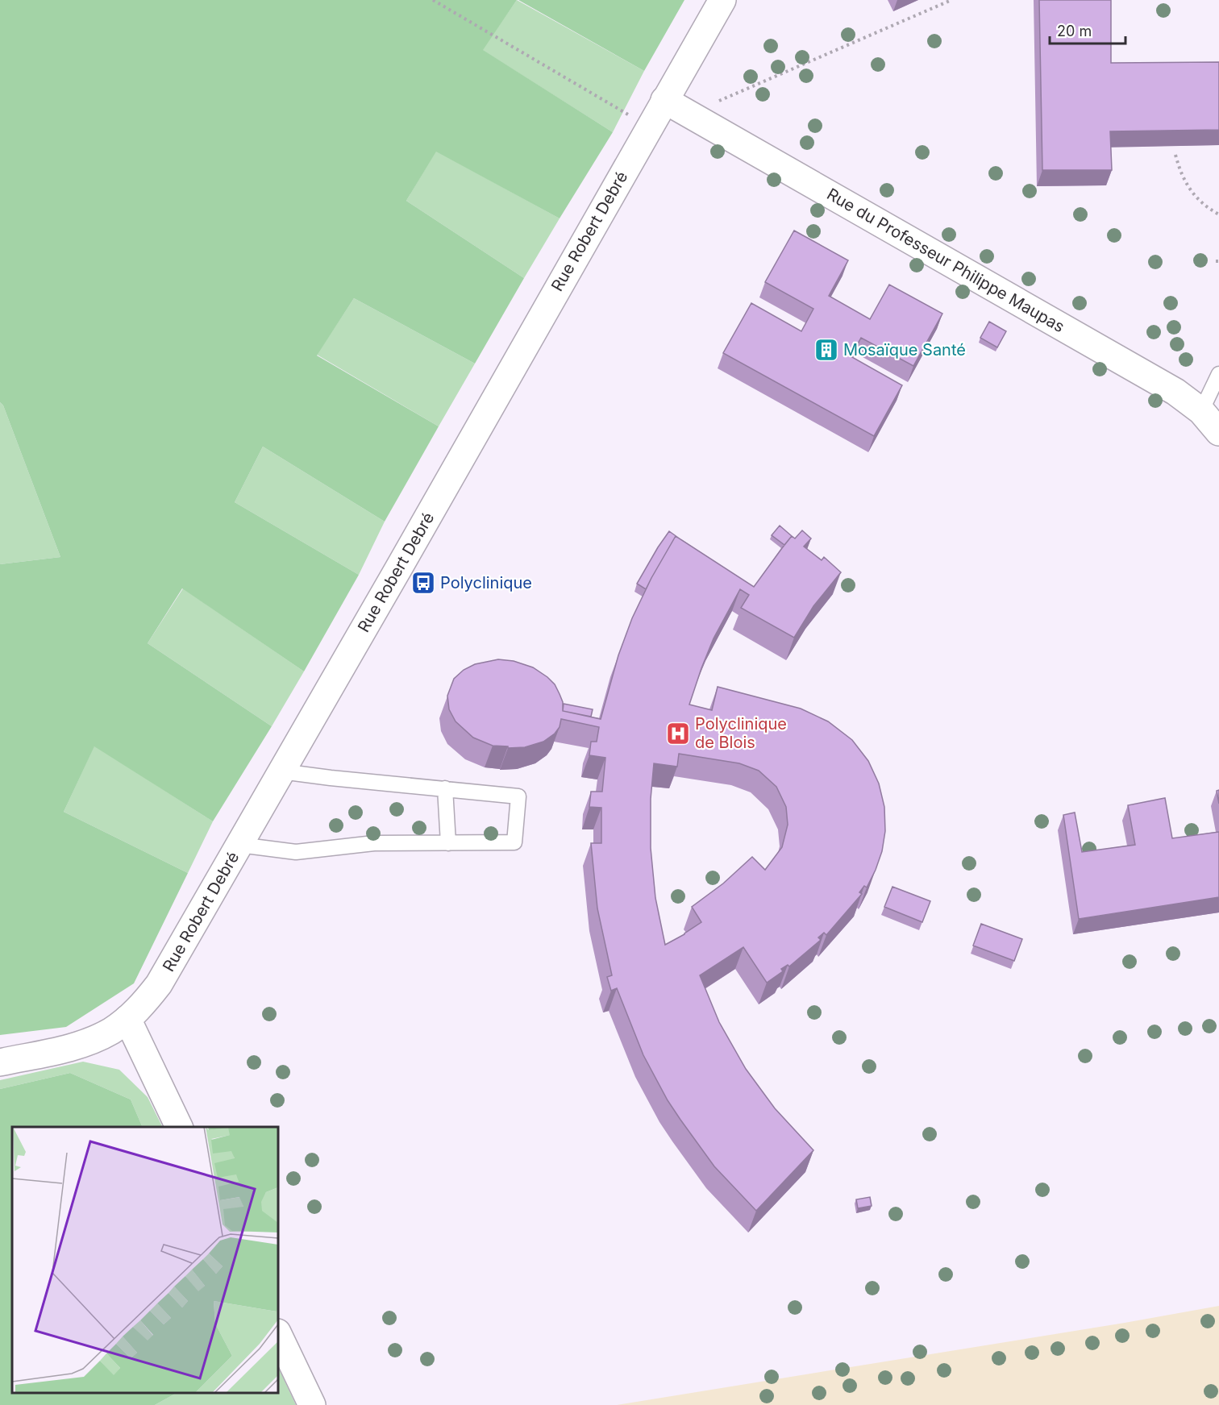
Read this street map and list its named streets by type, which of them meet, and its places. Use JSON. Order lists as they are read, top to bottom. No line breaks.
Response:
{"streets":{"street":["Rue Robert Debré","Rue du Professeur Philippe Maupas"]},"crossings":[["Rue Robert Debré","Rue du Professeur Philippe Maupas"]],"places":{"building":["Mosaïque Santé"],"bus stop":["Polyclinique"],"hospital":["Polyclinique de Blois"]},"scale_bar":"20 m"}
